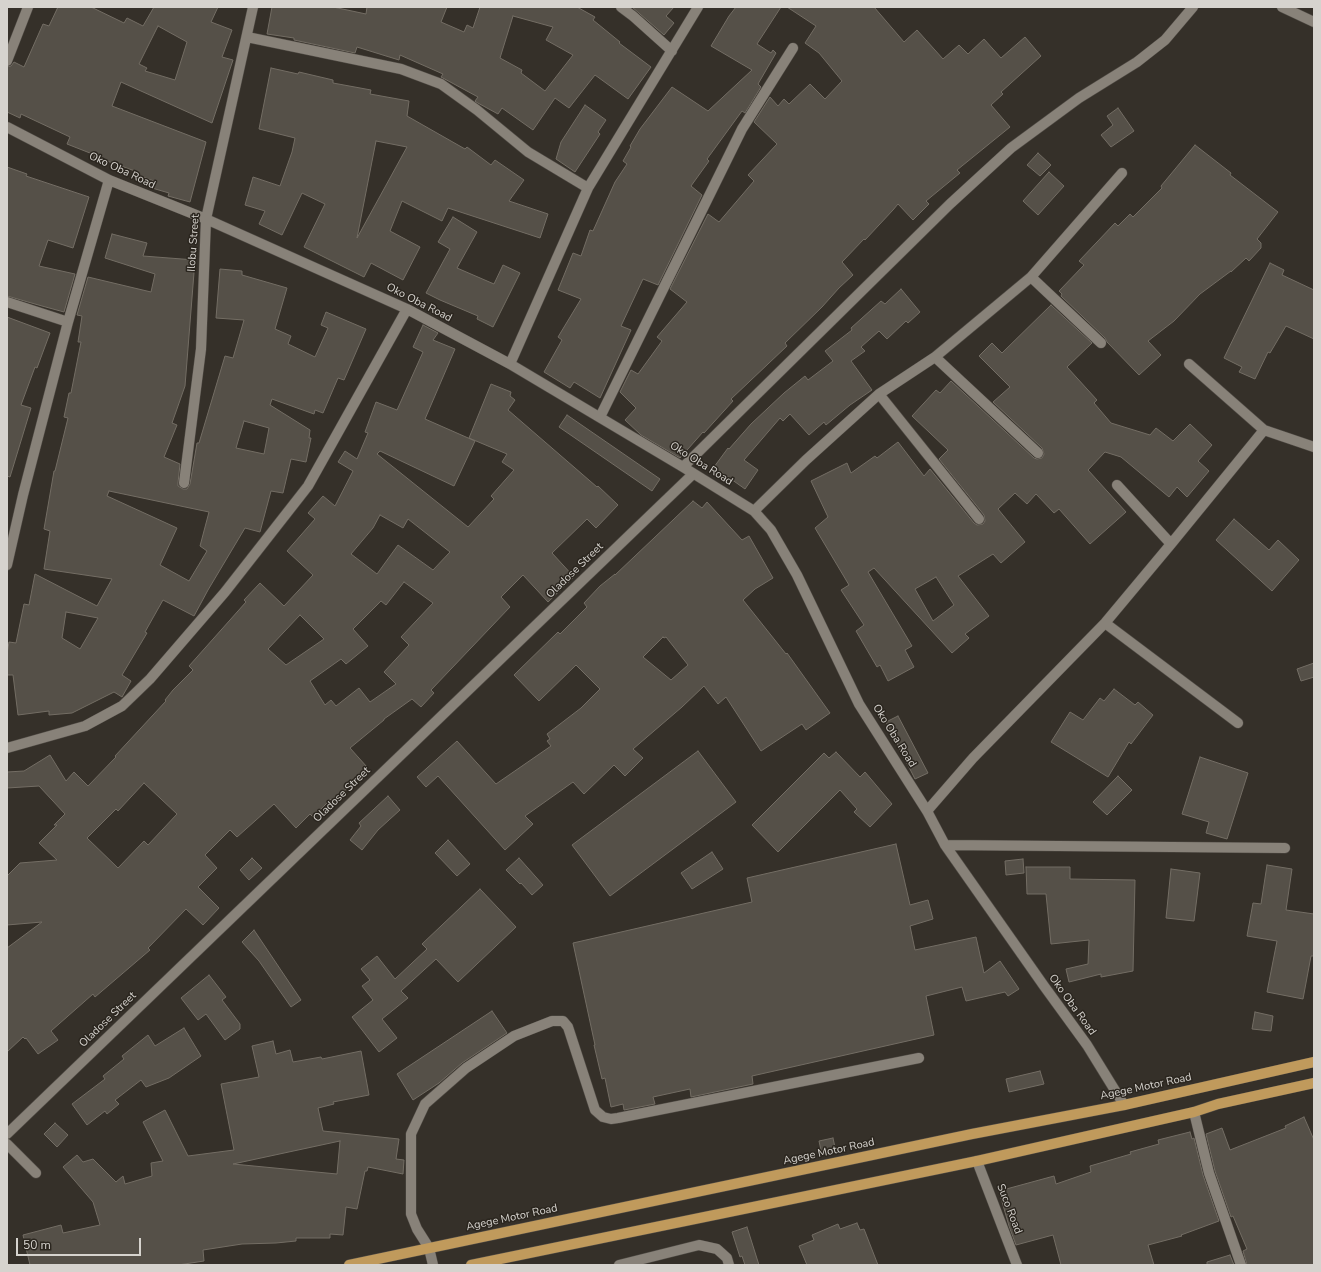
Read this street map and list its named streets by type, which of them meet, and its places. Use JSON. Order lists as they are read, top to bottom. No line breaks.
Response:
{"streets":{"main road":["Agege Motor Road"],"street":["Oko Oba Road","Ilobu Street","Oladose Street","Suco Road"]},"crossings":[["Oko Oba Road","Ilobu Street"],["Oko Oba Road","Oladose Street"],["Oko Oba Road","Agege Motor Road"]],"scale_bar":"50 m"}
